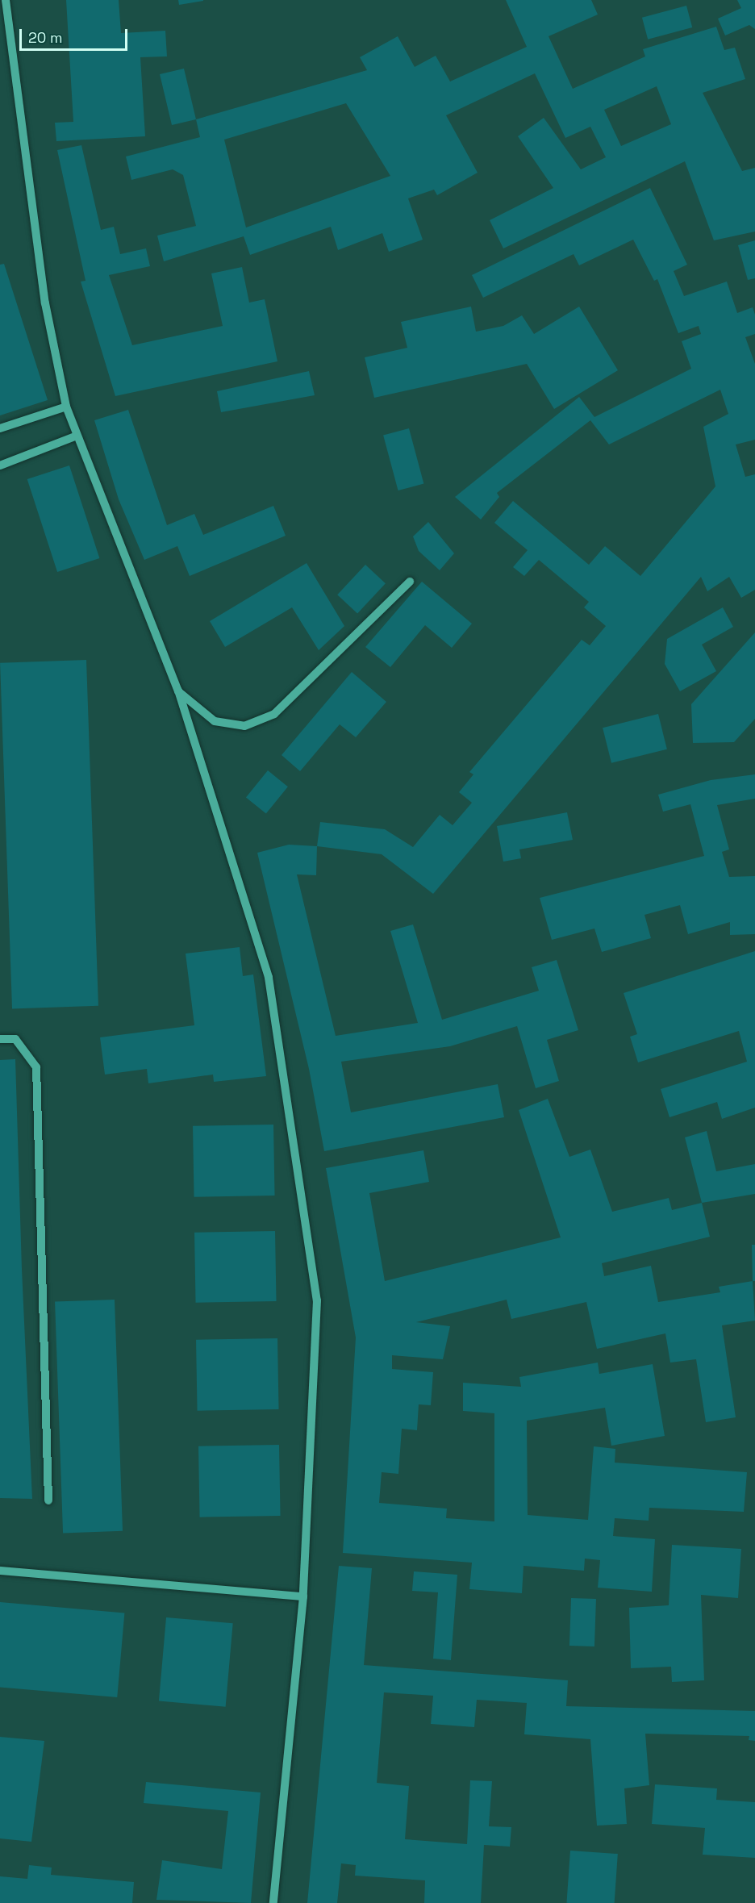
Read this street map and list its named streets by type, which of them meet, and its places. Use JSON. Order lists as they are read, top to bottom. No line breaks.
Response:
{"scale_bar":"20 m"}
